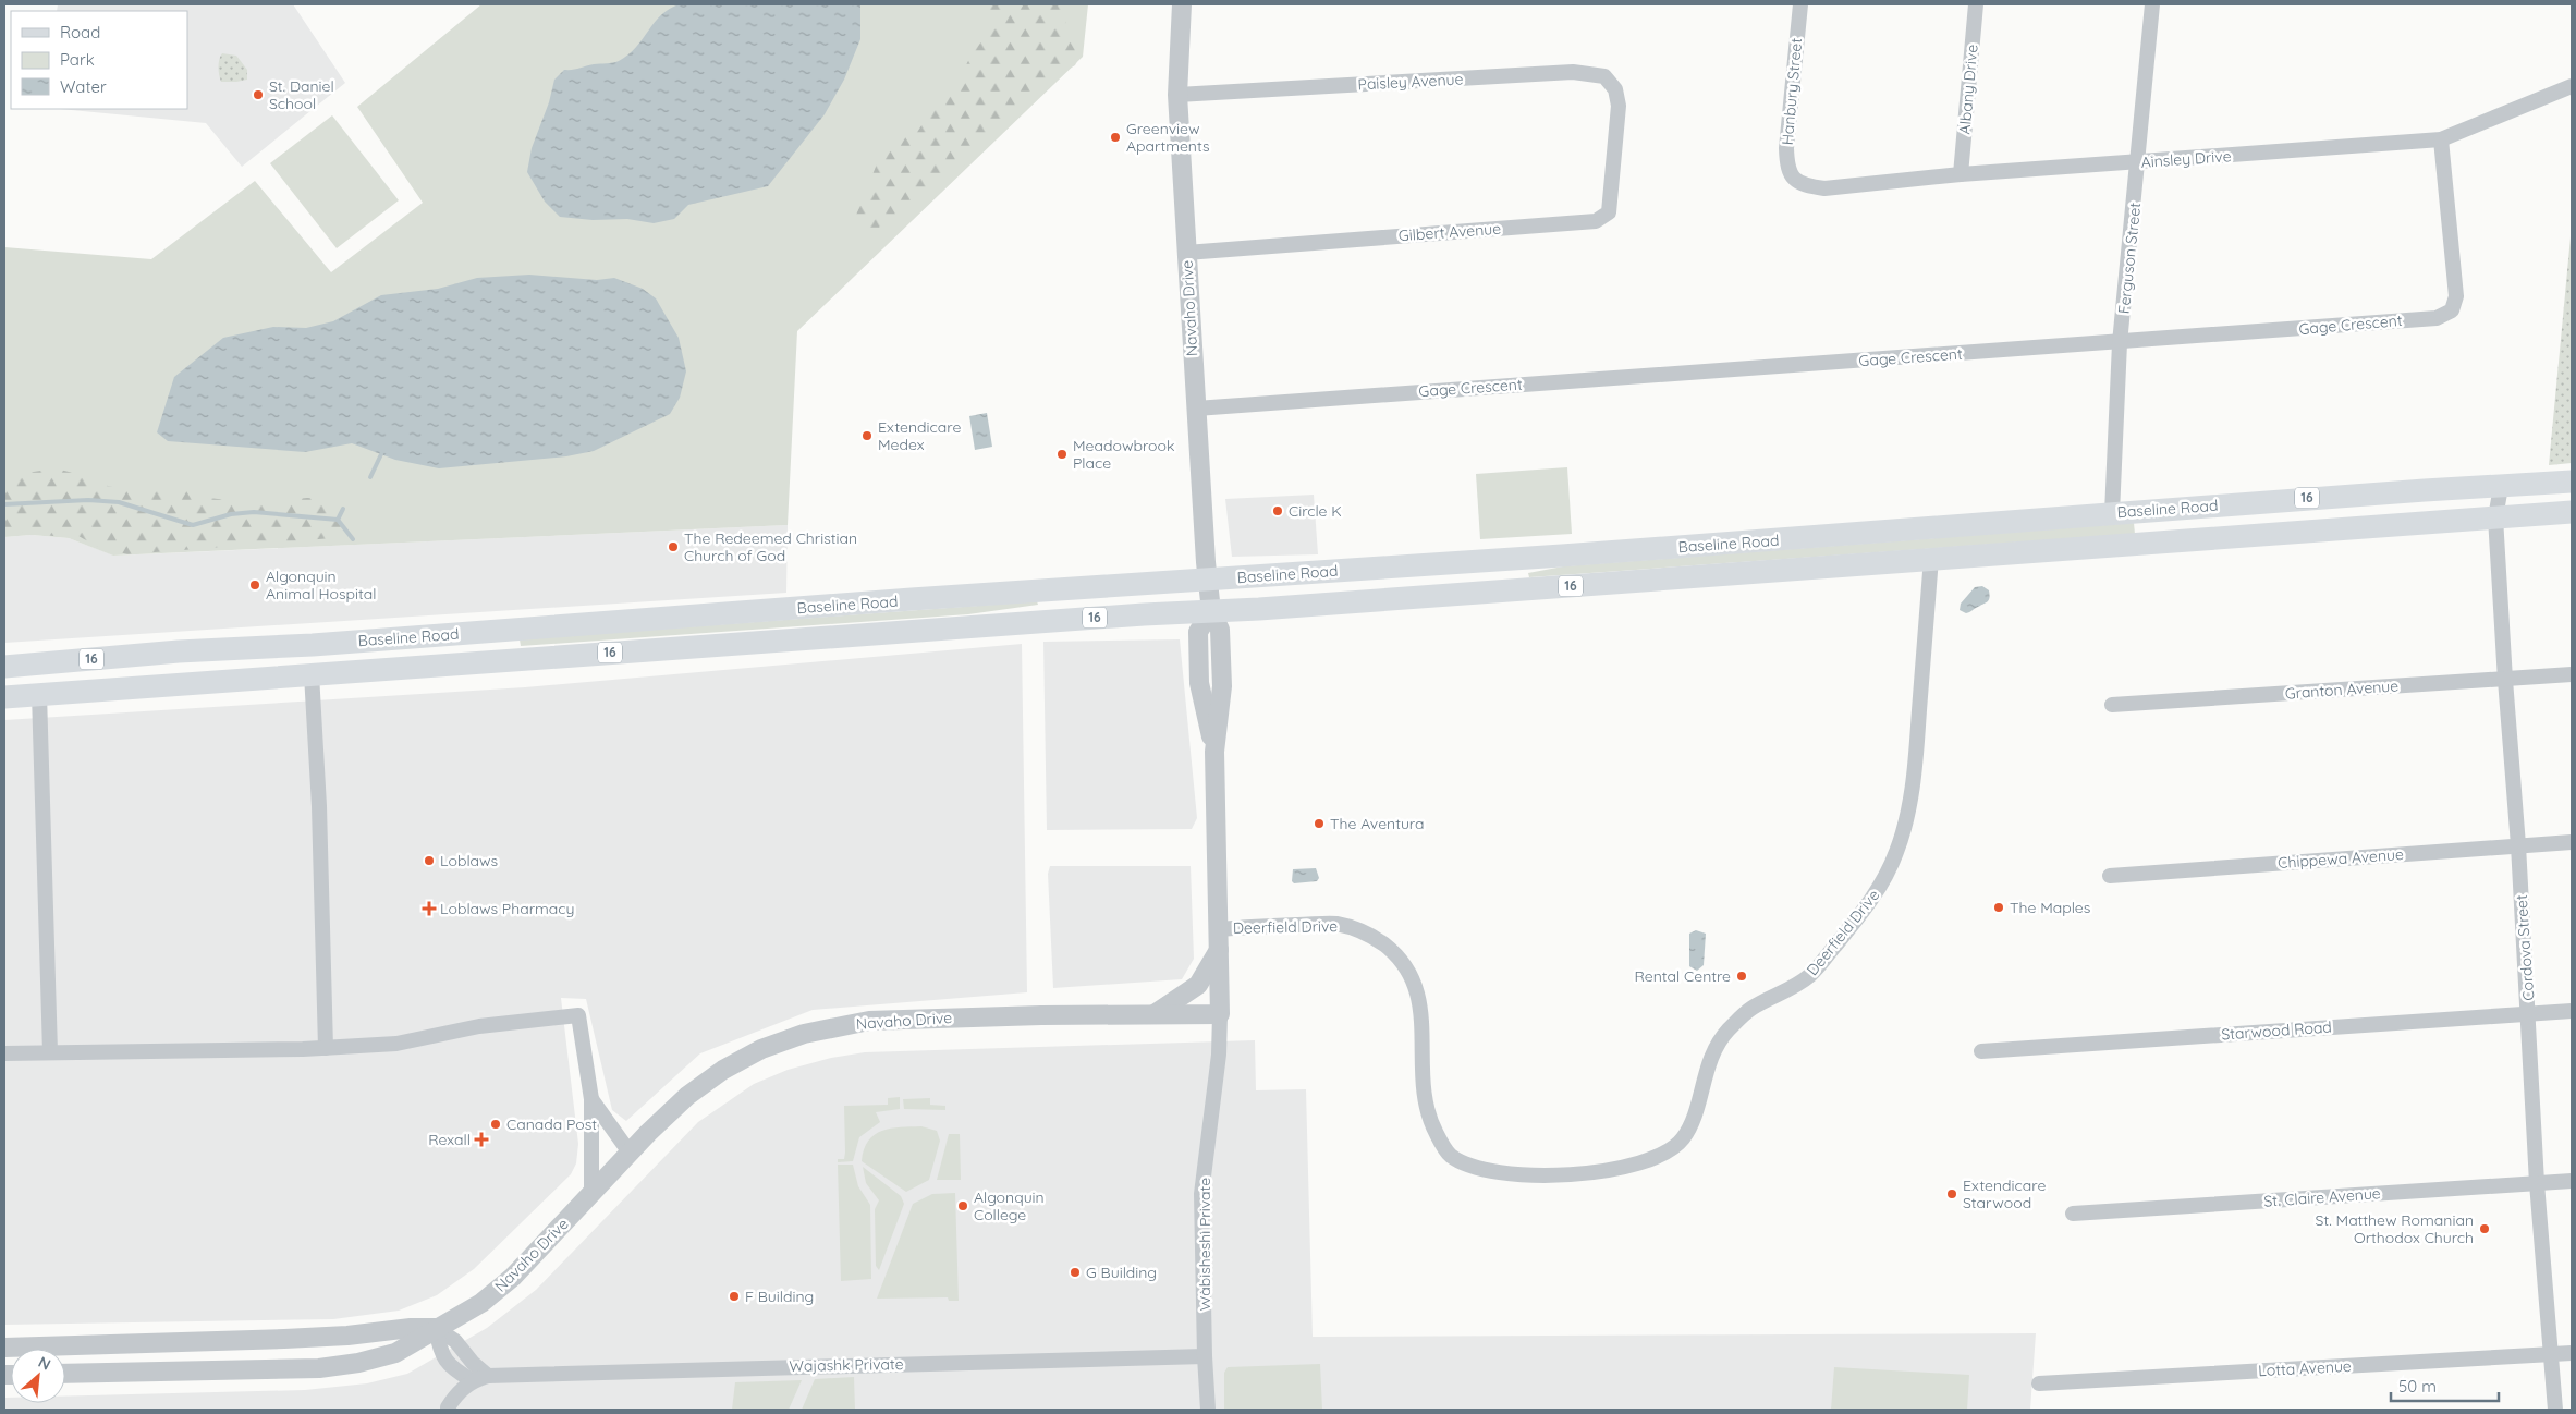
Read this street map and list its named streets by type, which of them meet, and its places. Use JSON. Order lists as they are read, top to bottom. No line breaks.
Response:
{"streets":{"main road":["16","Baseline Road"],"street":["Paisley Avenue","Albany Drive","Hanbury Street","Ainsley Drive","Gilbert Avenue","Ferguson Street","Navaho Drive","Gage Crescent","Granton Avenue","Chippewa Avenue","Deerfield Drive","Cordova Street","Starwood Road","St. Claire Avenue","Wàbisheshì Private","Wajashk Private","Lotta Avenue"]},"crossings":[["Paisley Avenue","Gilbert Avenue"],["Paisley Avenue","Navaho Drive"],["Albany Drive","Ainsley Drive"],["Hanbury Street","Ainsley Drive"],["Ainsley Drive","Ferguson Street"],["Ainsley Drive","Gage Crescent"],["Gilbert Avenue","Navaho Drive"],["Ferguson Street","Gage Crescent"],["Ferguson Street","Baseline Road"],["Navaho Drive","Gage Crescent"],["Navaho Drive","Baseline Road"],["Navaho Drive","Wàbisheshì Private"],["Baseline Road","Deerfield Drive"],["Baseline Road","Cordova Street"],["Granton Avenue","Cordova Street"],["Chippewa Avenue","Cordova Street"],["Cordova Street","Starwood Road"],["Cordova Street","St. Claire Avenue"],["Cordova Street","Lotta Avenue"],["Wàbisheshì Private","Wajashk Private"]],"places":{"other":["St. Daniel School","Greenview Apartments","Extendicare Medex","Meadowbrook Place","Circle K","The Redeemed Christian Church of God","Algonquin Animal Hospital","The Aventura","Loblaws","The Maples","Rental Centre","Canada Post","Extendicare Starwood","Algonquin College","St. Matthew Romanian Orthodox Church","G Building","F Building"],"health":["Loblaws Pharmacy","Rexall"]},"legend":["Road","Park","Water"],"scale_bar":"50 m","north":"top right"}
